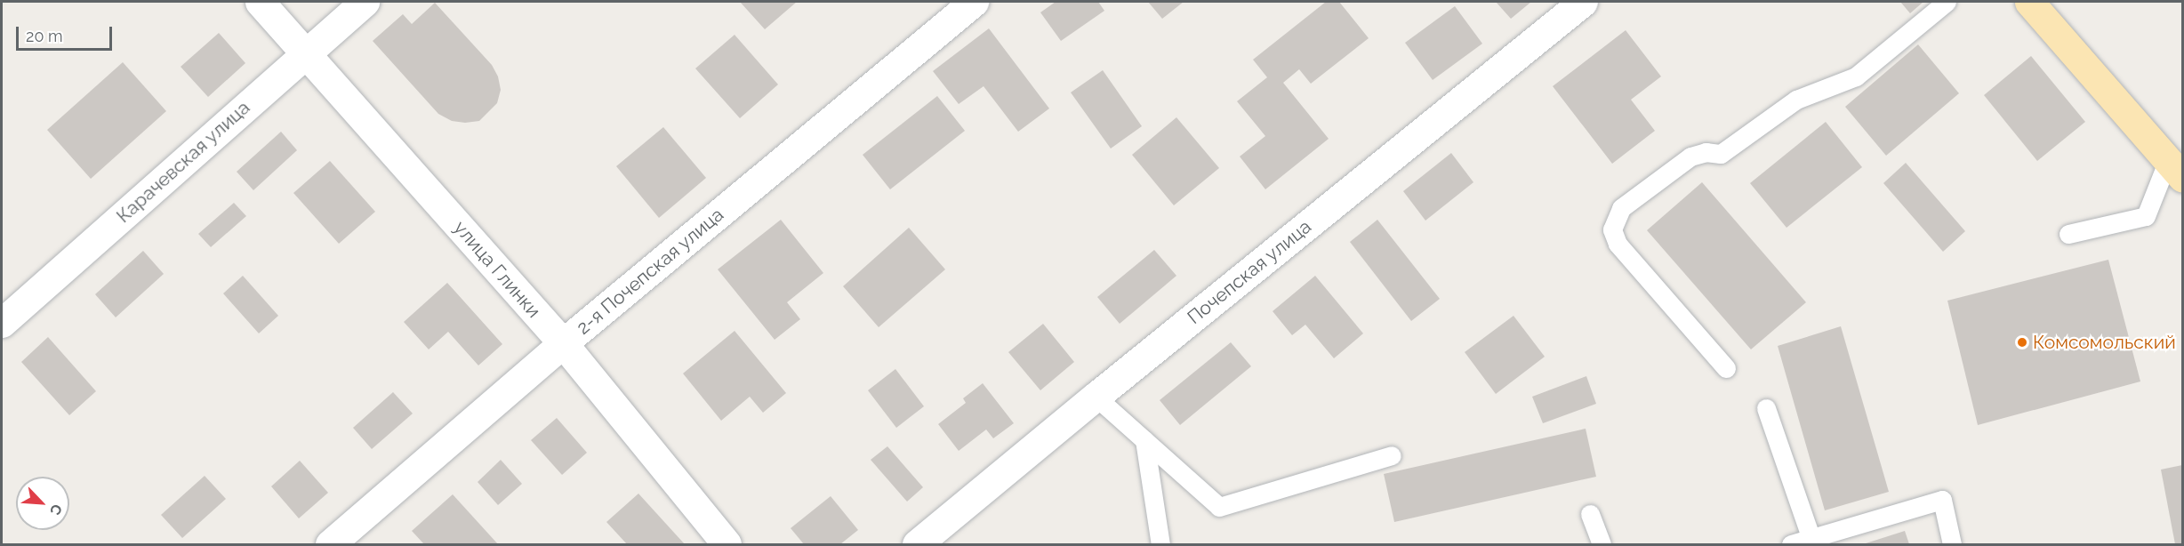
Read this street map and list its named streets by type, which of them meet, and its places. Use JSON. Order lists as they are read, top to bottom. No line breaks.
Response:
{"streets":{"street":["Карачевская улица","улица Глинки","2-я Почепская улица","Почепская улица"]},"crossings":[["Карачевская улица","улица Глинки"],["улица Глинки","2-я Почепская улица"]],"places":["Комсомольский"],"scale_bar":"20 m","north":"bottom right"}
